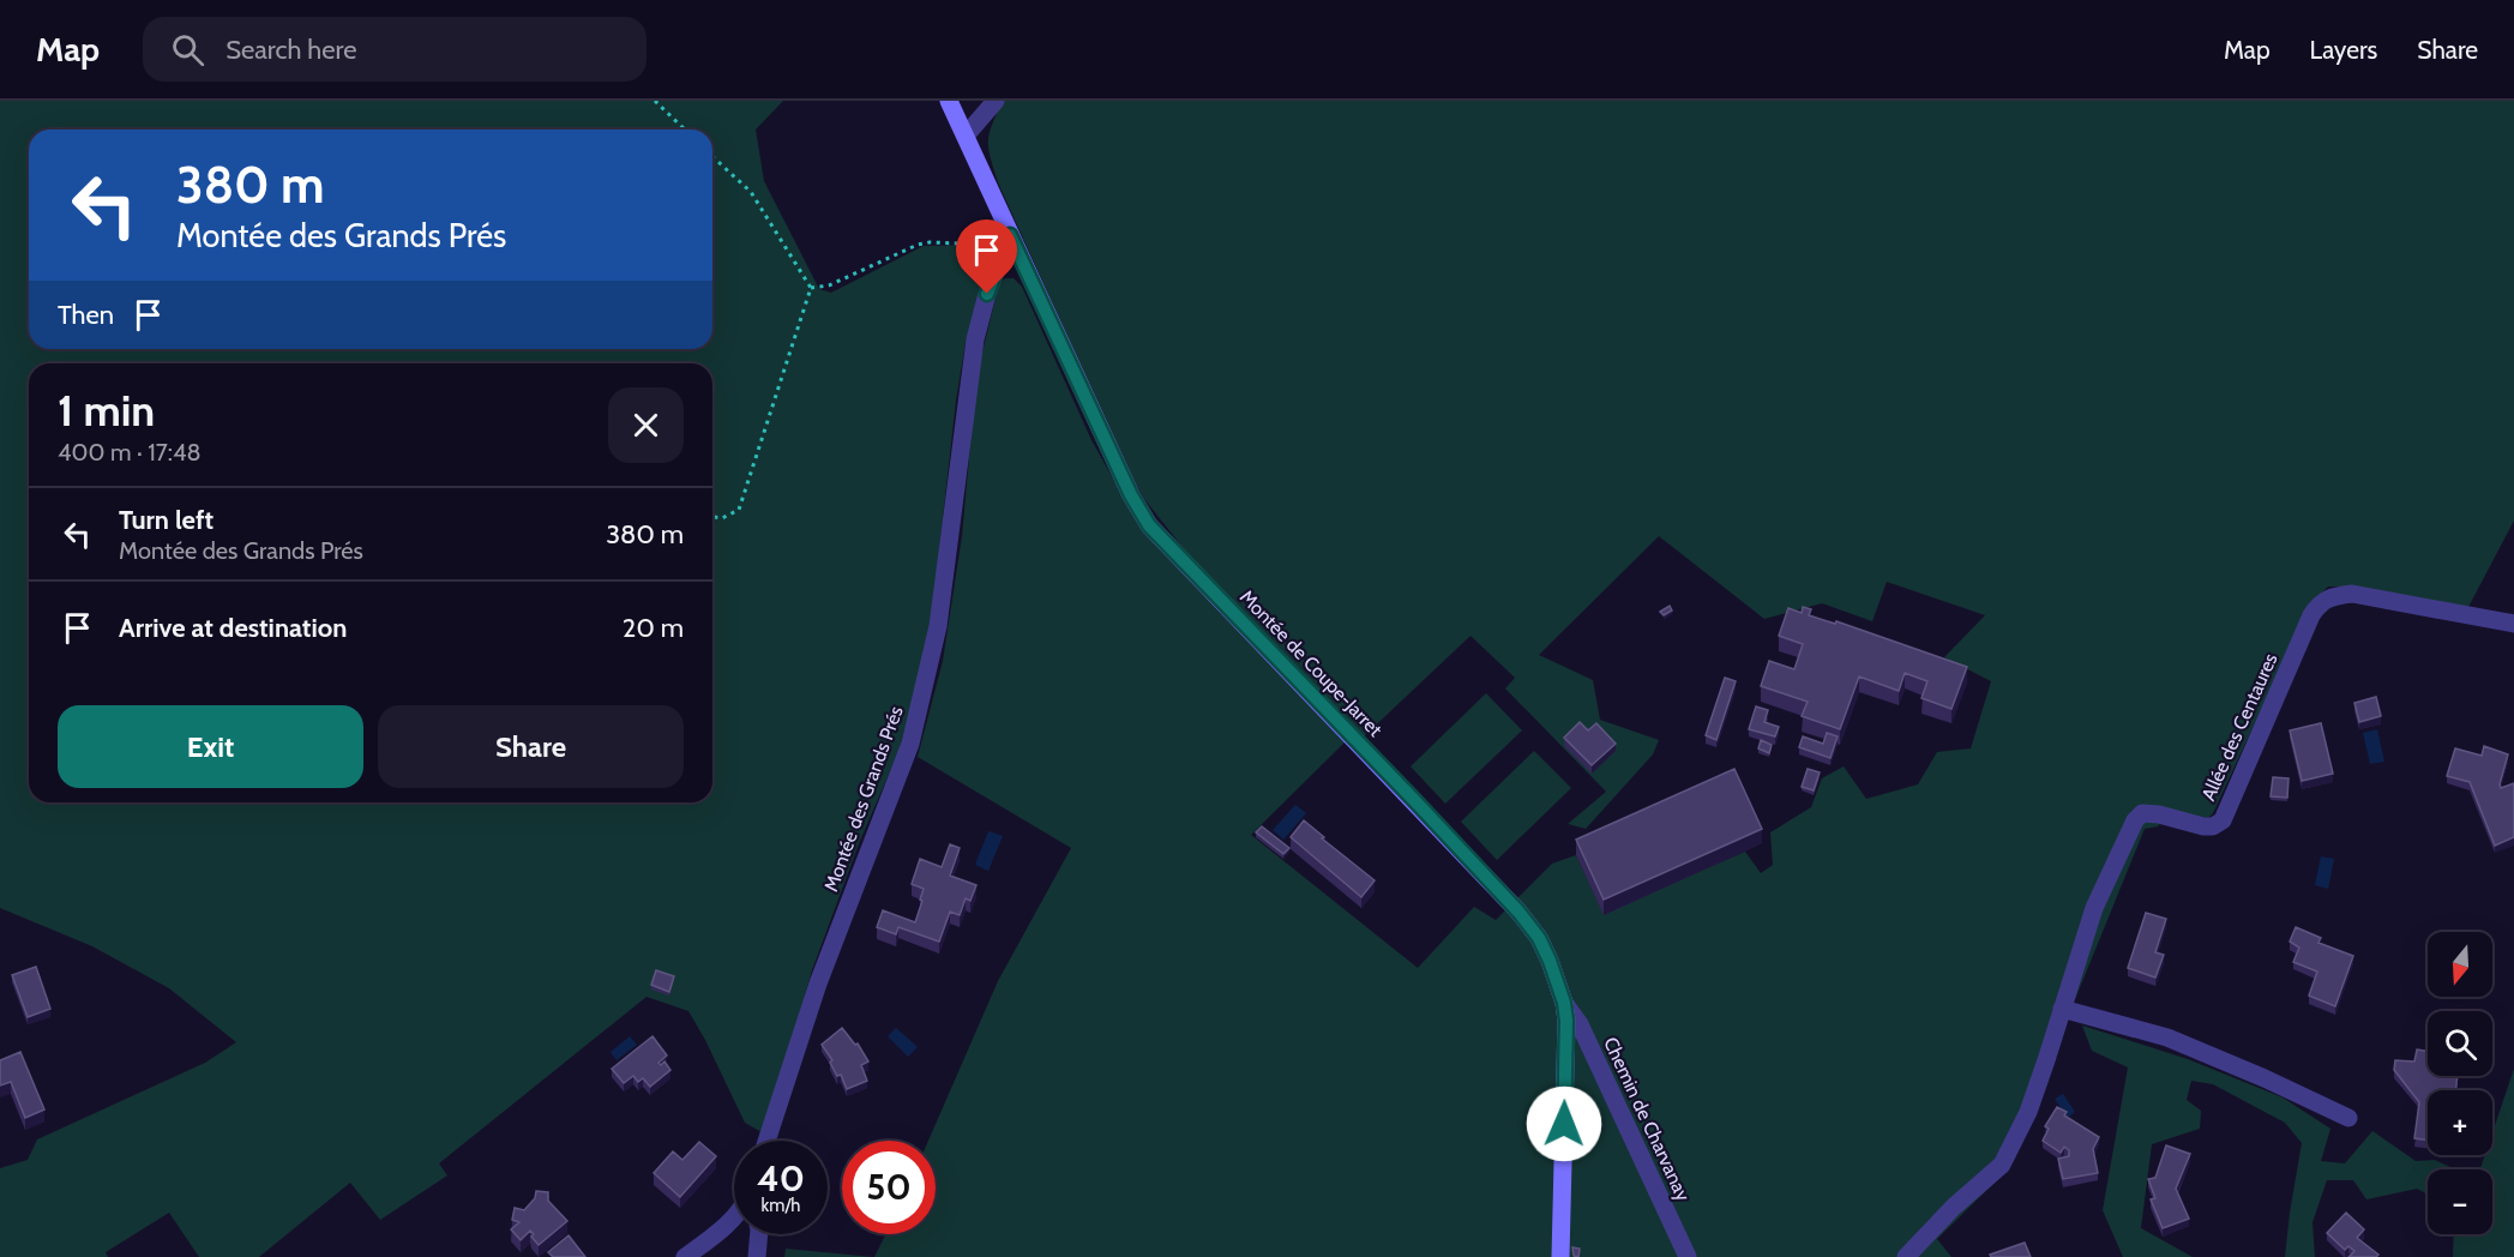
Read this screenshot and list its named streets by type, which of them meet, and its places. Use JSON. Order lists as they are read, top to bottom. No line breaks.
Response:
{"streets":{"main road":["Montée de Coupe-Jarret"],"street":["Allée des Centaures","Montée des Grands Prés","Chemin de Charvanay"]},"crossings":[["Montée de Coupe-Jarret","Montée des Grands Prés"],["Montée de Coupe-Jarret","Chemin de Charvanay"]],"north":"bottom","page":{"header":"Map","search":"Search here","nav":["Map","Layers","Share"],"turn":["380 m","Montée des Grands Prés"],"then":"Then","heading":["1 min","400 m · 17:48"],"list":[{"name":"Turn left","note":"Montée des Grands Prés","value":"380 m"},{"name":"Arrive at destination","value":"20 m"}],"buttons":["Exit","Share"],"map_buttons":["+","−"],"speed":"40 km/h","limit":"50"}}
